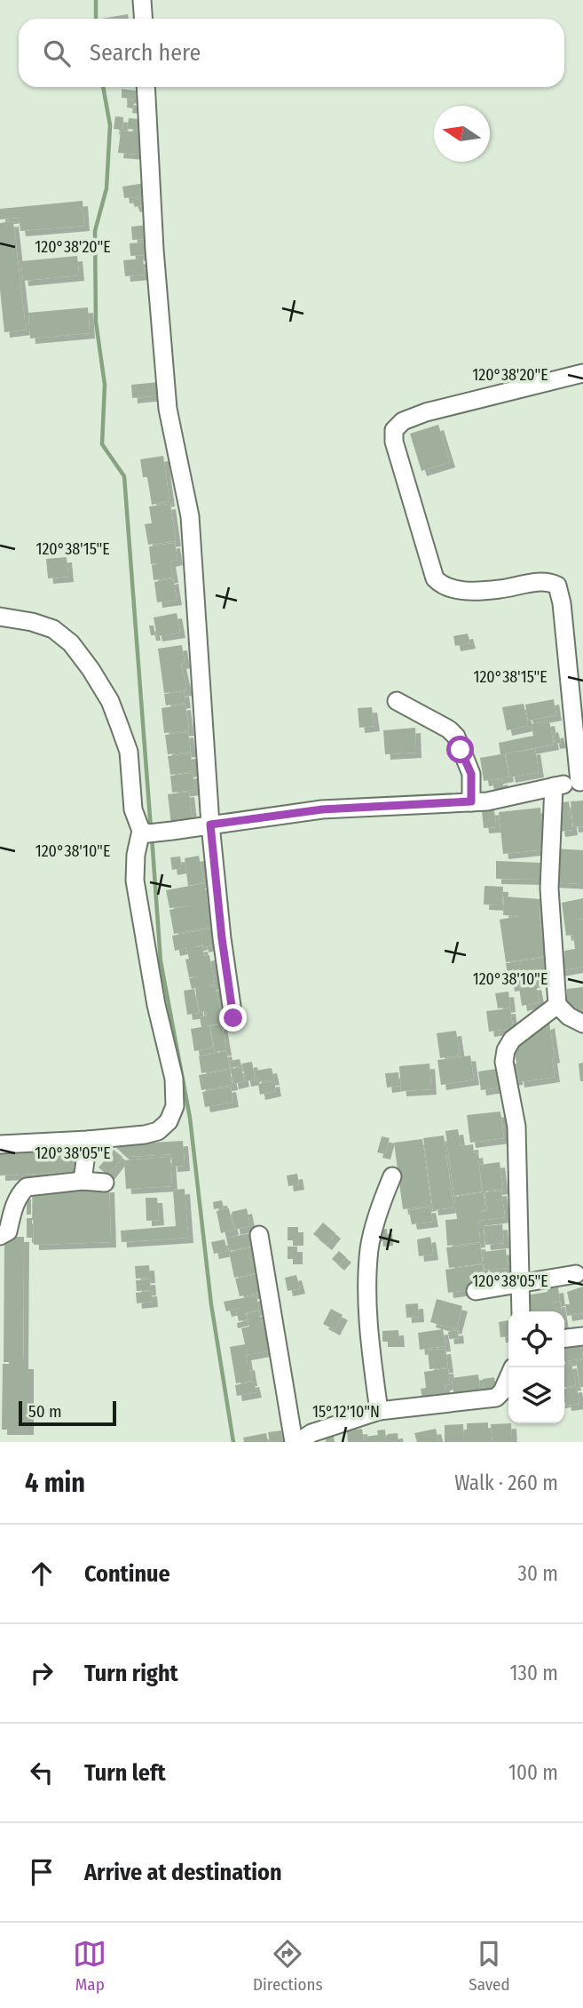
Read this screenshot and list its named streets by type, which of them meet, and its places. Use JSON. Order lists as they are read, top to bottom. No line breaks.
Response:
{"scale_bar":"50 m","north":"left","page":{"search":"Search here","scale":"50 m","heading":["4 min","Walk · 260 m"],"list":[["Continue","30 m"],["Turn right","130 m"],["Turn left","100 m"],"Arrive at destination"],"nav":["Map","Directions","Saved"]},"coordinates":["120°38'20\"E","120°38'15\"E","120°38'10\"E","120°38'05\"E","15°12'10\"N"]}
